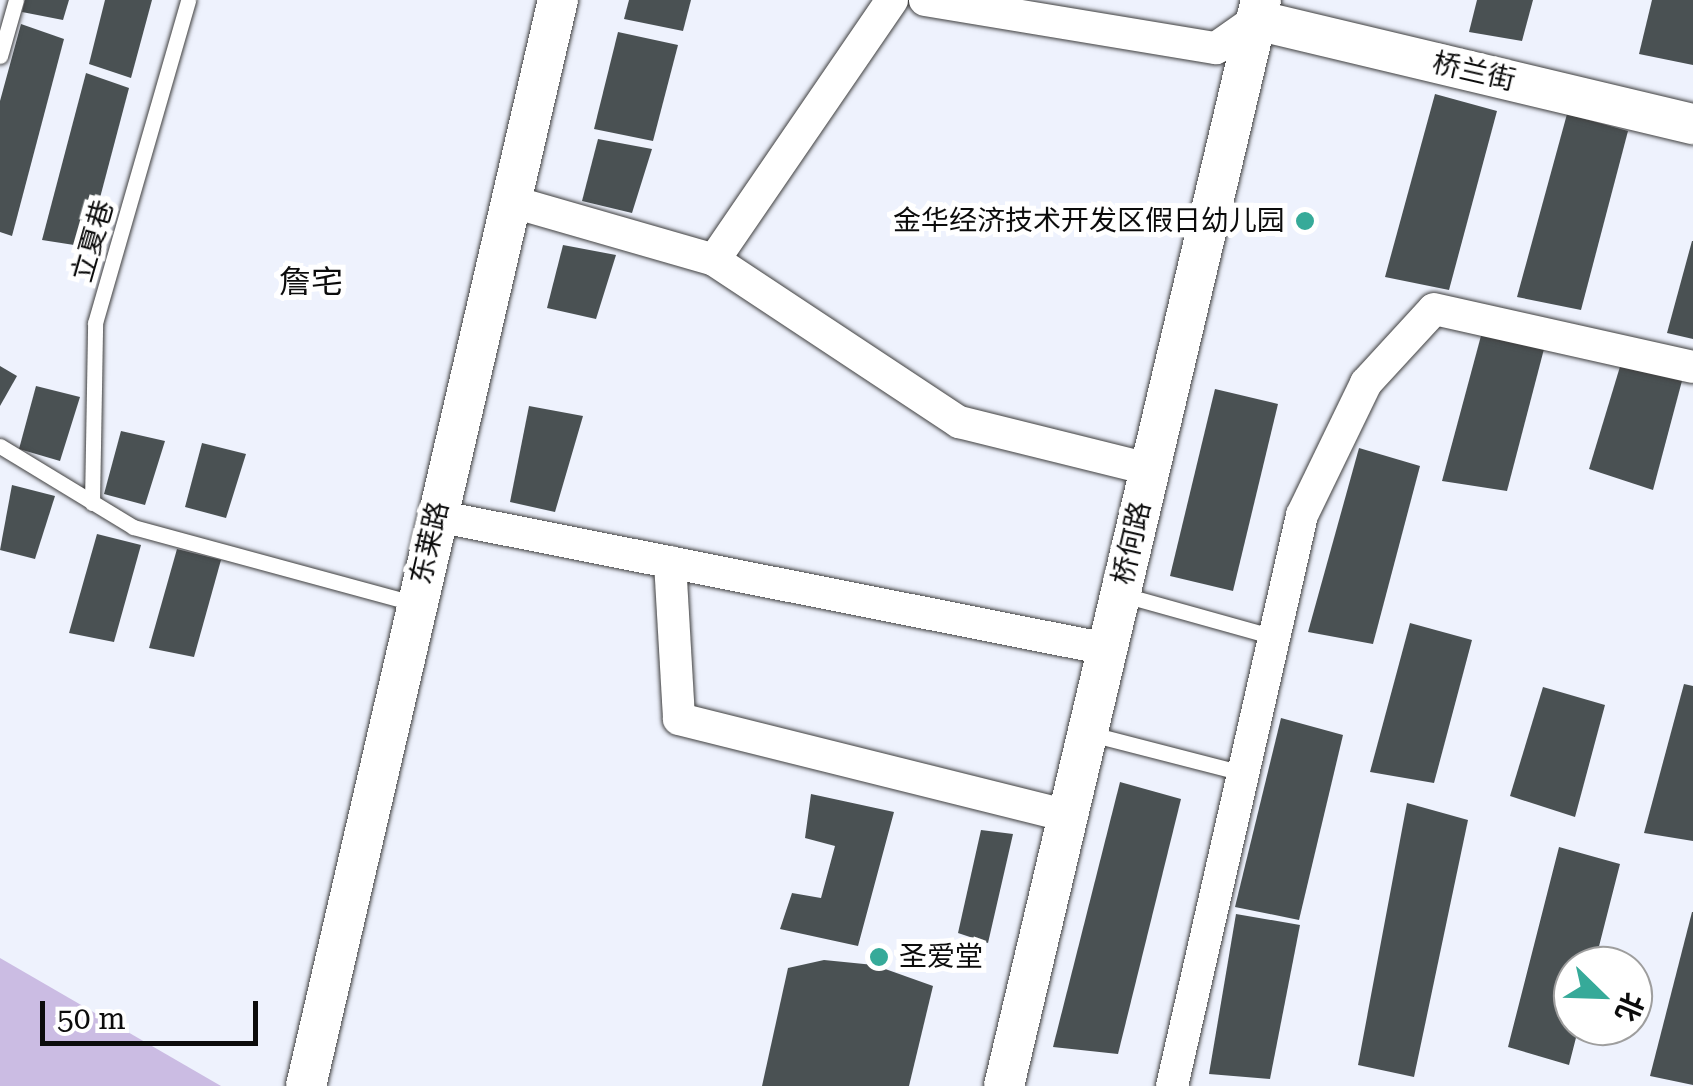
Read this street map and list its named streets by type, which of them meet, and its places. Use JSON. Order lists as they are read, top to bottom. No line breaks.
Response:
{"streets":{"street":["桥兰街","东莱路","桥何路"],"lane":["立夏巷"]},"crossings":[["桥兰街","桥何路"]],"districts":["詹宅"],"places":["金华经济技术开发区假日幼儿园","圣爱堂"],"scale_bar":"50 m","north":"bottom right"}
